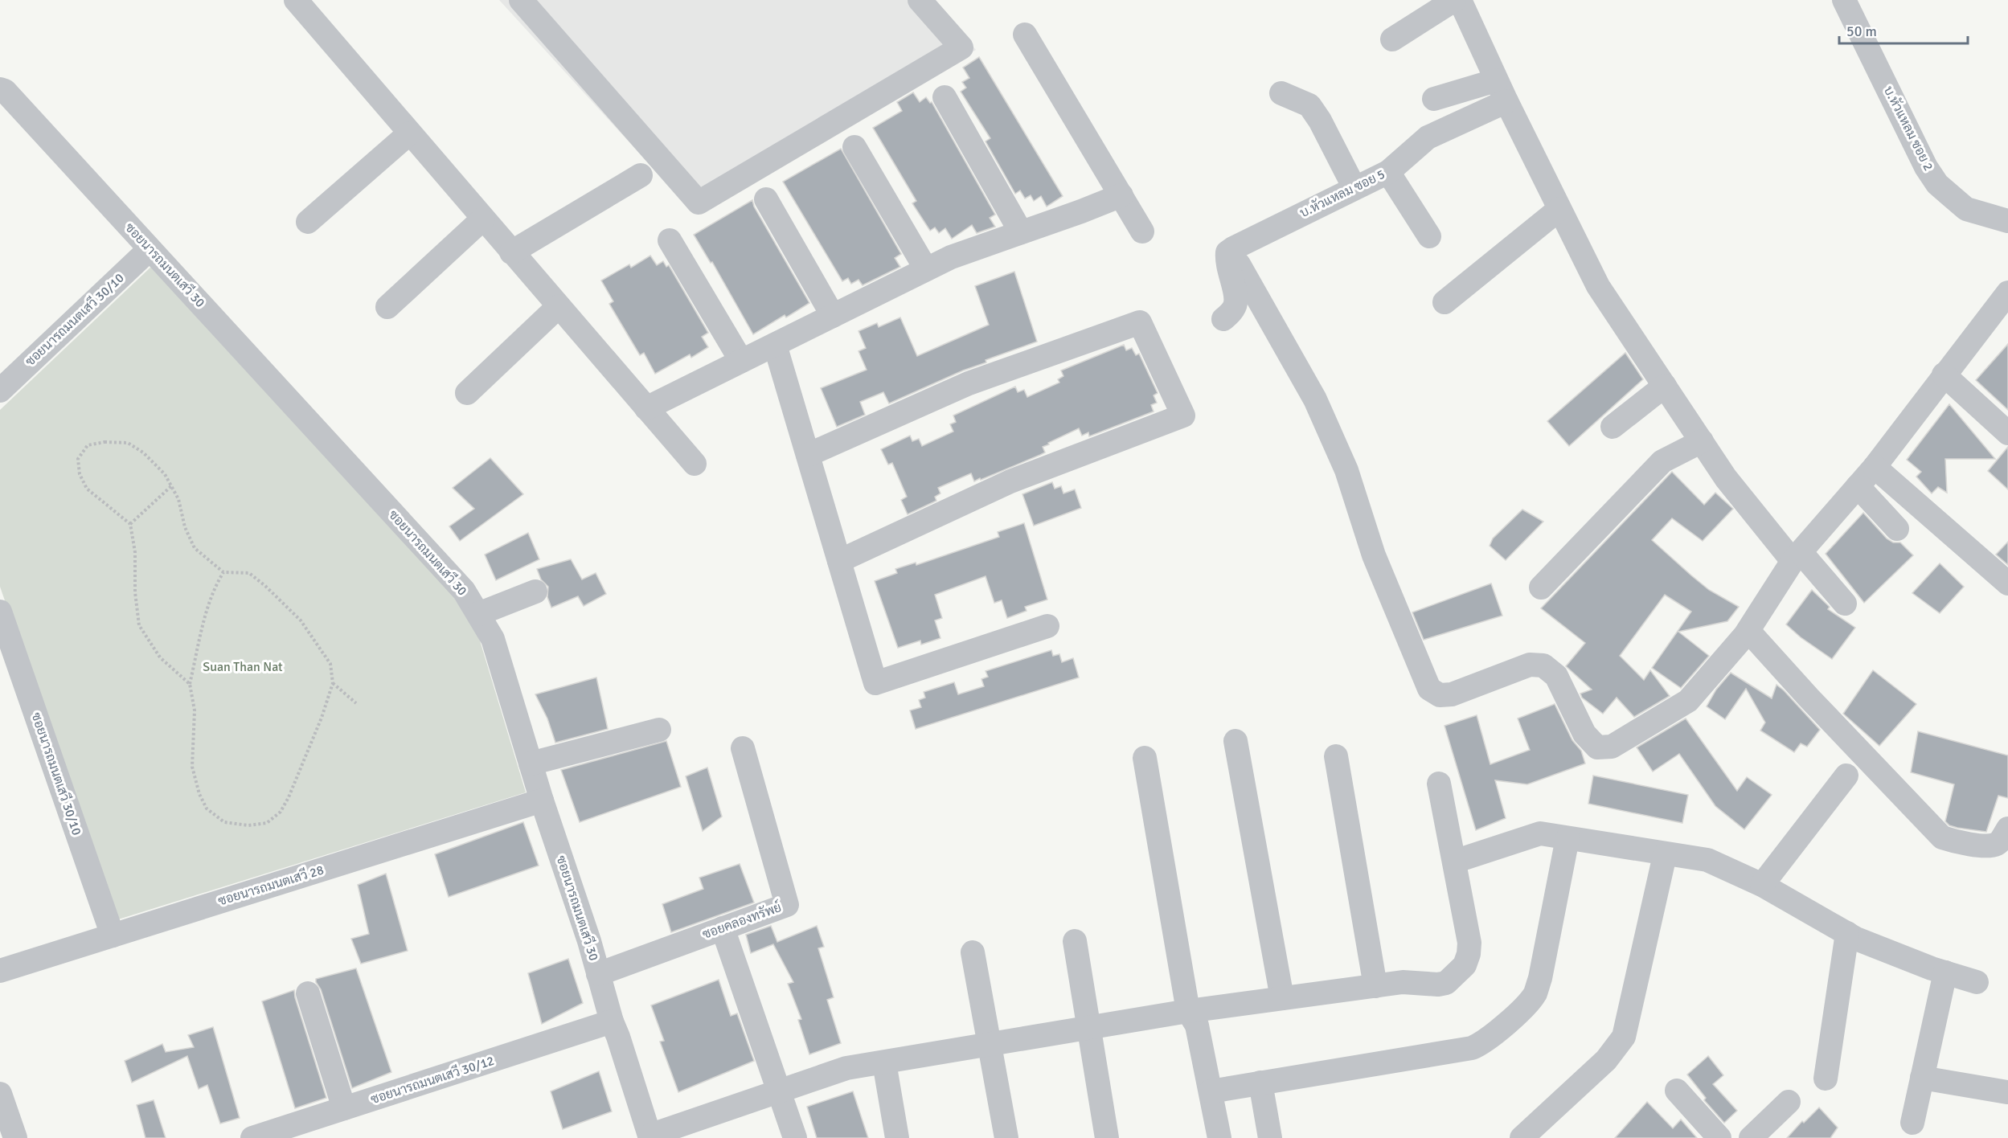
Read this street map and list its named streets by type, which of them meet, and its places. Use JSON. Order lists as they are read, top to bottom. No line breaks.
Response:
{"streets":{"street":["บ.หัวแหลม ซอย 2","บ.หัวแหลม ซอย 5","ซอยนารถมนตเสวี 30","ซอยนารถมนตเสวี 30/10","ซอยนารถมนตเสวี 28","ซอยคลองทรัพย์","ซอยนารถมนตเสวี 30/12"]},"crossings":[["ซอยนารถมนตเสวี 30","ซอยนารถมนตเสวี 30/10"],["ซอยนารถมนตเสวี 30","ซอยนารถมนตเสวี 28"],["ซอยนารถมนตเสวี 30","ซอยคลองทรัพย์"],["ซอยนารถมนตเสวี 30","ซอยนารถมนตเสวี 30/12"],["ซอยนารถมนตเสวี 30/10","ซอยนารถมนตเสวี 28"]],"parks":["Suan Than Nat"],"scale_bar":"50 m"}
